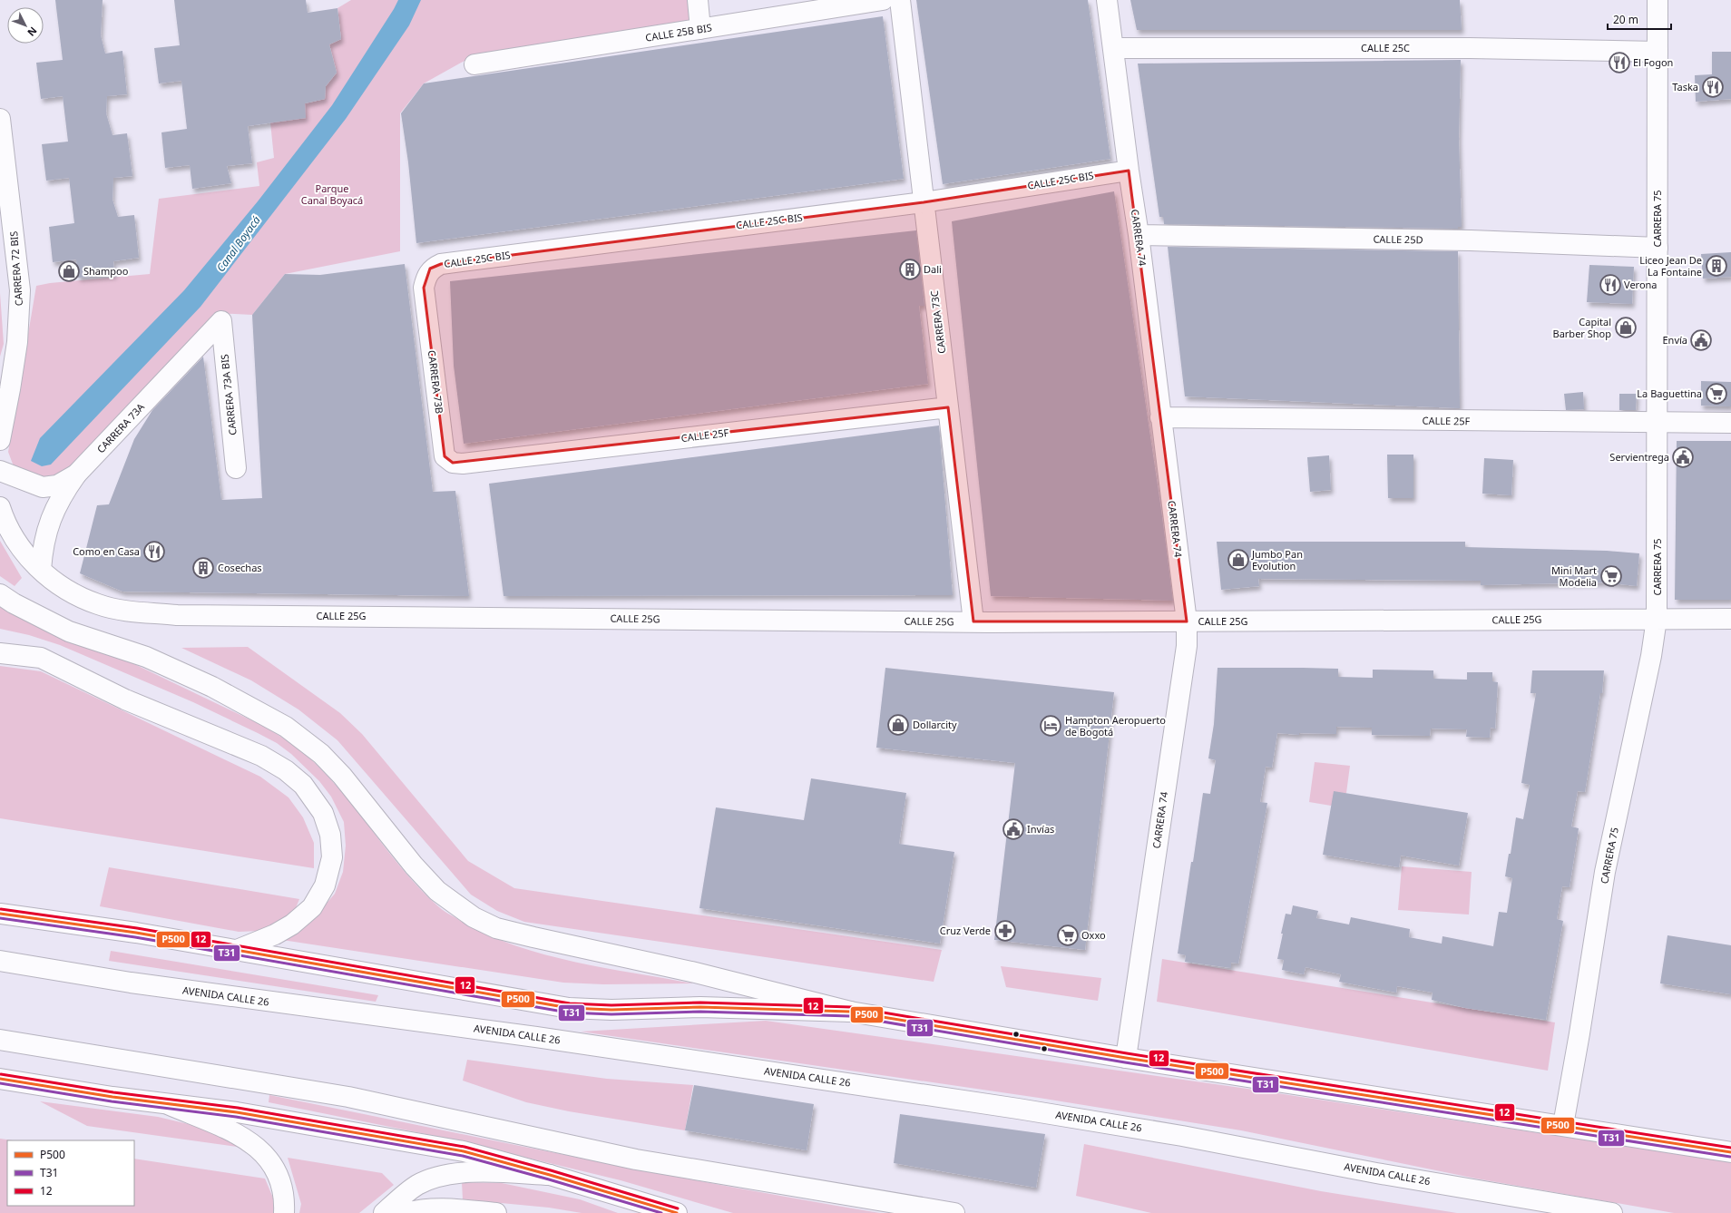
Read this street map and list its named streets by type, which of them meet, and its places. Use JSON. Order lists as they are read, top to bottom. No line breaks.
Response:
{"streets":{"main road":["CALLE 25B BIS","CALLE 25C","CALLE 25C BIS","CARRERA 75","CARRERA 74","CALLE 25D","CARRERA 72 BIS","CARRERA 73C","CARRERA 73B","CARRERA 73A BIS","CALLE 25F","CARRERA 73A","CALLE 25G","AVENIDA CALLE 26"]},"crossings":[["CALLE 25C","CARRERA 75"],["CALLE 25C","CARRERA 74"],["CALLE 25C BIS","CARRERA 74"],["CALLE 25C BIS","CARRERA 73C"],["CALLE 25C BIS","CARRERA 73B"],["CARRERA 75","CALLE 25D"],["CARRERA 75","CALLE 25F"],["CARRERA 75","CALLE 25G"],["CARRERA 74","CALLE 25D"],["CARRERA 74","CALLE 25F"],["CARRERA 74","CALLE 25G"],["CARRERA 73C","CALLE 25F"],["CARRERA 73C","CALLE 25G"],["CARRERA 73B","CALLE 25F"],["CARRERA 73A BIS","CARRERA 73A"]],"water":["Canal Boyacá"],"parks":["Parque Canal Boyacá"],"places":{"restaurant":["El Fogon","Taska","Verona","Como en Casa"],"building":["Liceo Jean De La Fontaine","Dali","Cosechas"],"shop":["Shampoo","Capital Barber Shop","Jumbo Pan Evolution","Dollarcity"],"public building":["Envía","Servientrega","Invías"],"supermarket":["La Baguettina","Mini Mart Modelia","Oxxo"],"hotel":["Hampton Aeropuerto de Bogotá"],"pharmacy":["Cruz Verde"]},"lines":["transit line 12","transit line P500","transit line T31"],"legend":["P500","T31","12"],"scale_bar":"20 m","north":"bottom right"}
